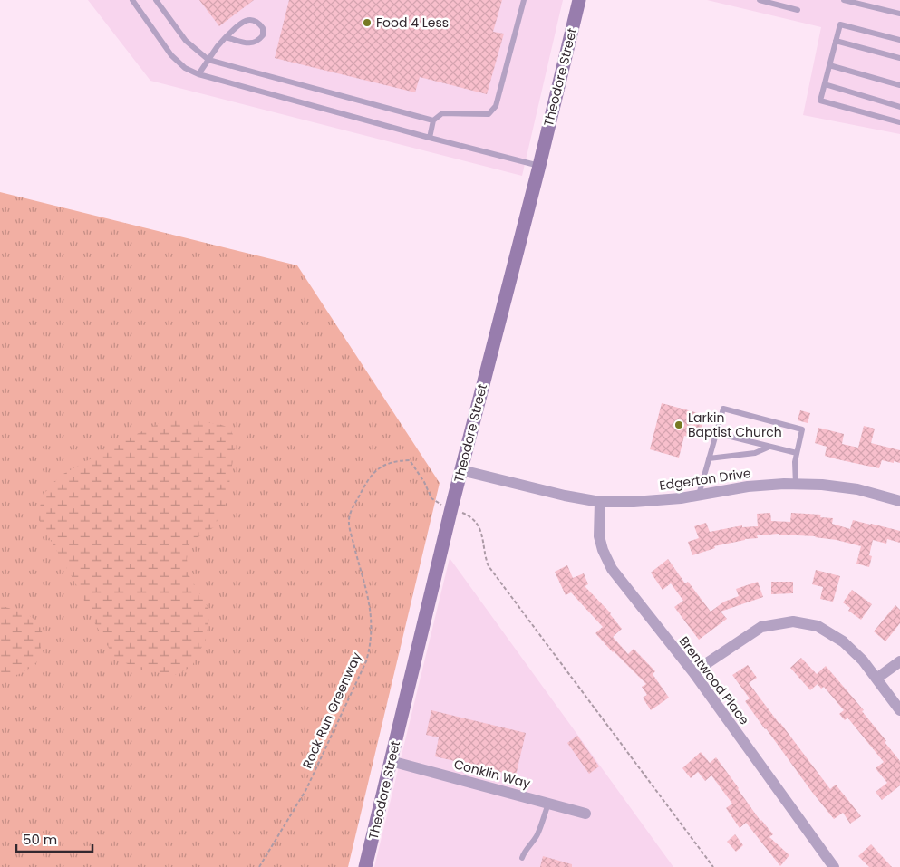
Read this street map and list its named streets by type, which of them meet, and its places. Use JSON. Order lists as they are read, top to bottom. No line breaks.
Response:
{"streets":{"street":["Theodore Street","Edgerton Drive","Brentwood Place","Conklin Way"],"path":["Rock Run Greenway"]},"crossings":[["Theodore Street","Edgerton Drive"],["Theodore Street","Rock Run Greenway"],["Theodore Street","Conklin Way"],["Edgerton Drive","Brentwood Place"]],"places":["Food 4 Less","Larkin Baptist Church"],"scale_bar":"50 m"}
